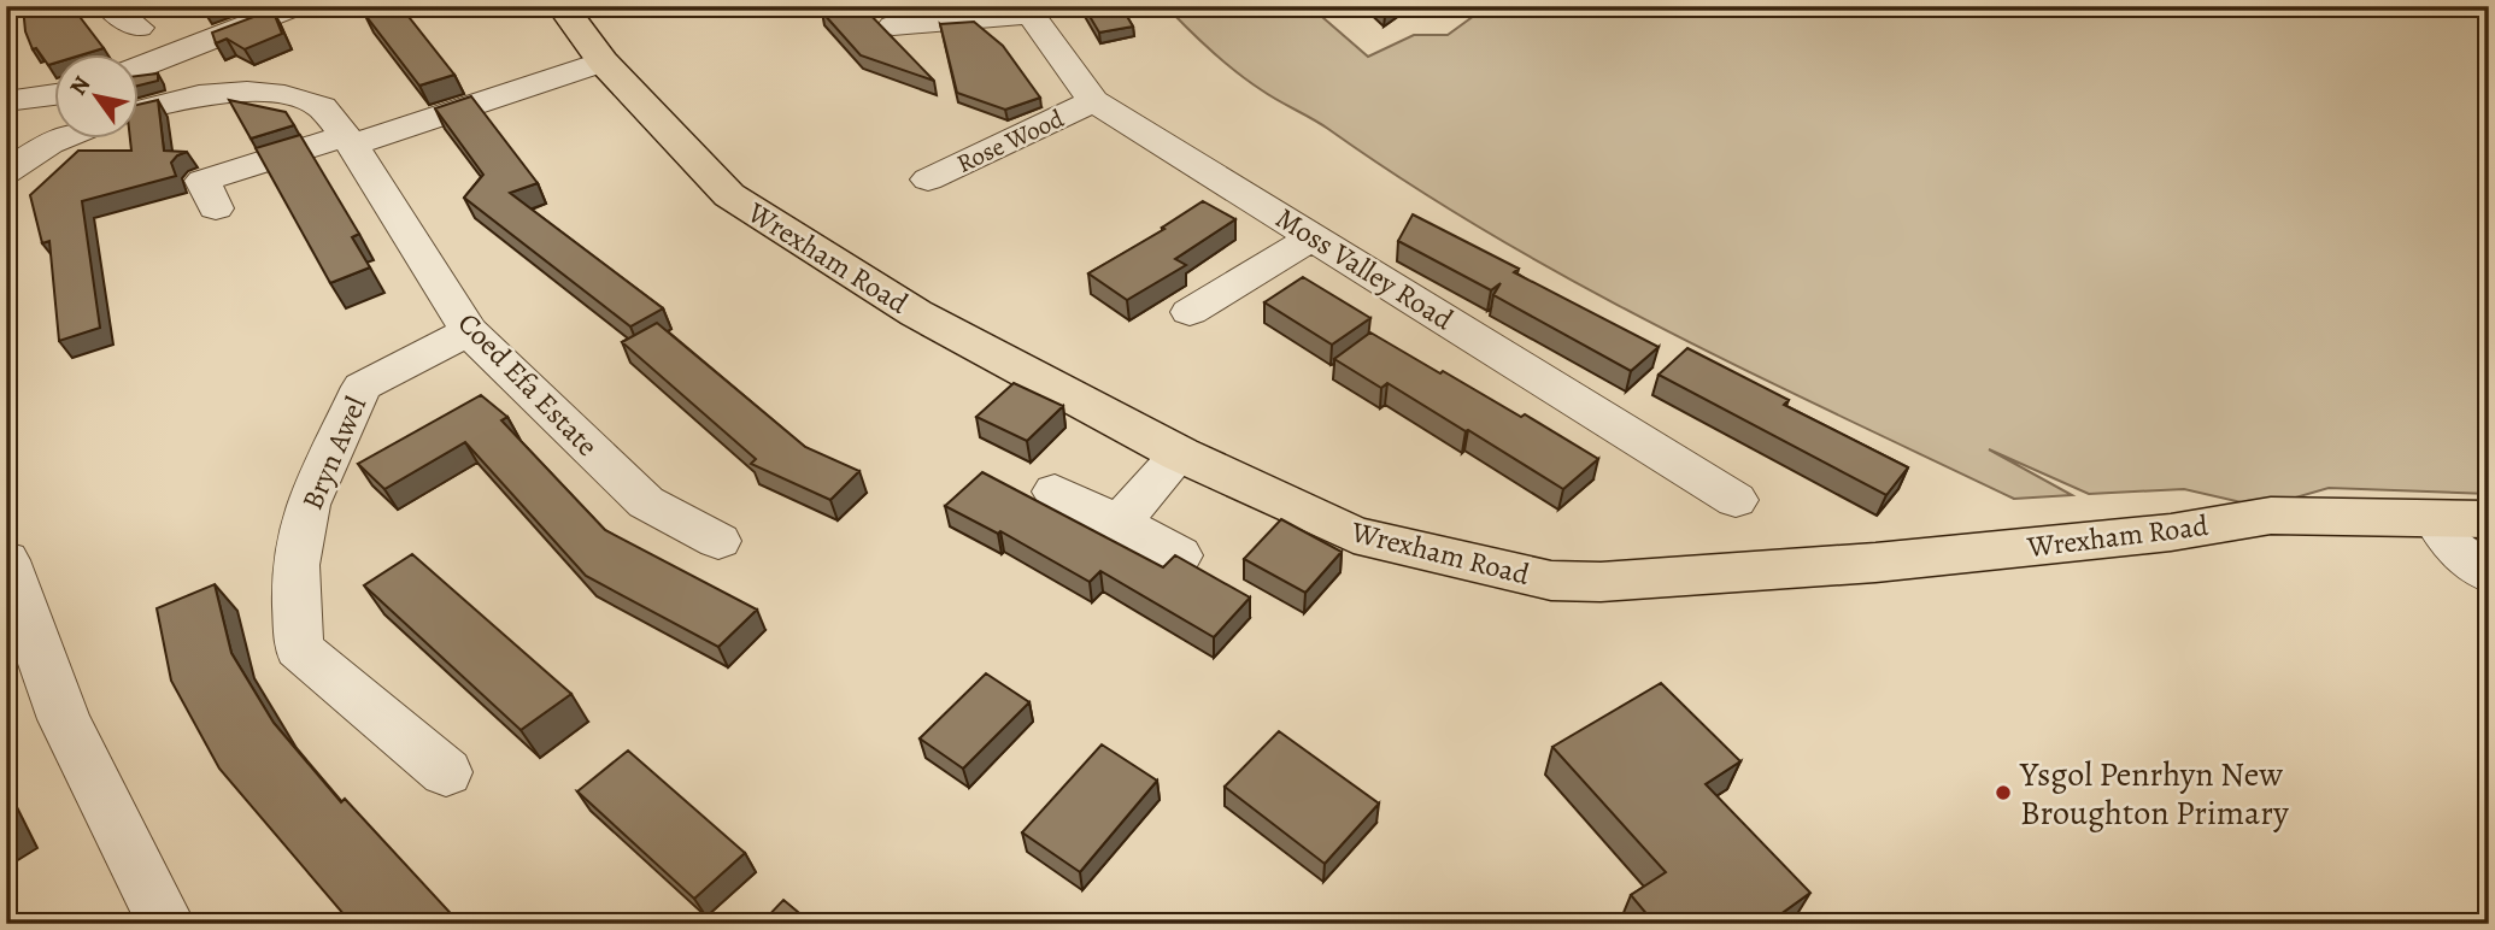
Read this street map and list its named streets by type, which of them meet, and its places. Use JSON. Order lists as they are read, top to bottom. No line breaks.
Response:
{"streets":{"main road":["Wrexham Road"],"street":["Rose Wood","Moss Valley Road","Coed Efa Estate","Bryn Awel"]},"crossings":[["Rose Wood","Moss Valley Road"],["Coed Efa Estate","Bryn Awel"]],"places":["Ysgol Penrhyn New Broughton Primary"],"north":"top left"}
